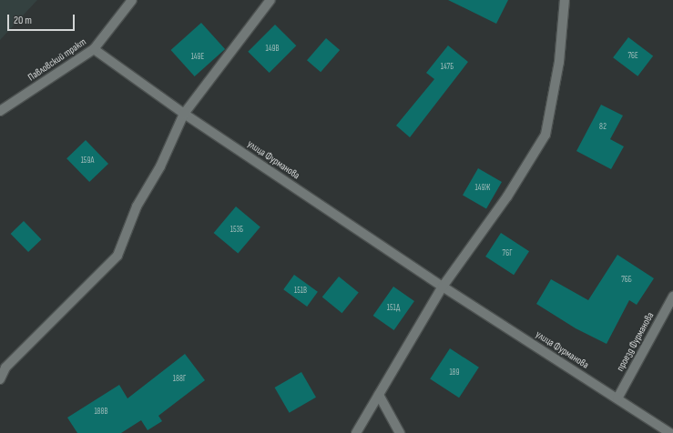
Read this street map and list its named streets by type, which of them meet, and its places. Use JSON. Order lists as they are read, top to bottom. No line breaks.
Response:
{"streets":{"street":["Павловский тракт","улица Фурманова","проезд Фурманова"]},"crossings":[["Павловский тракт","улица Фурманова"],["улица Фурманова","проезд Фурманова"]],"house_numbers":["149В","76Е","149Е","147Б","82","159А","149Ж","153Б","76Г","76Б","151В","151Д","189","188Г","188В"],"scale_bar":"20 m"}
